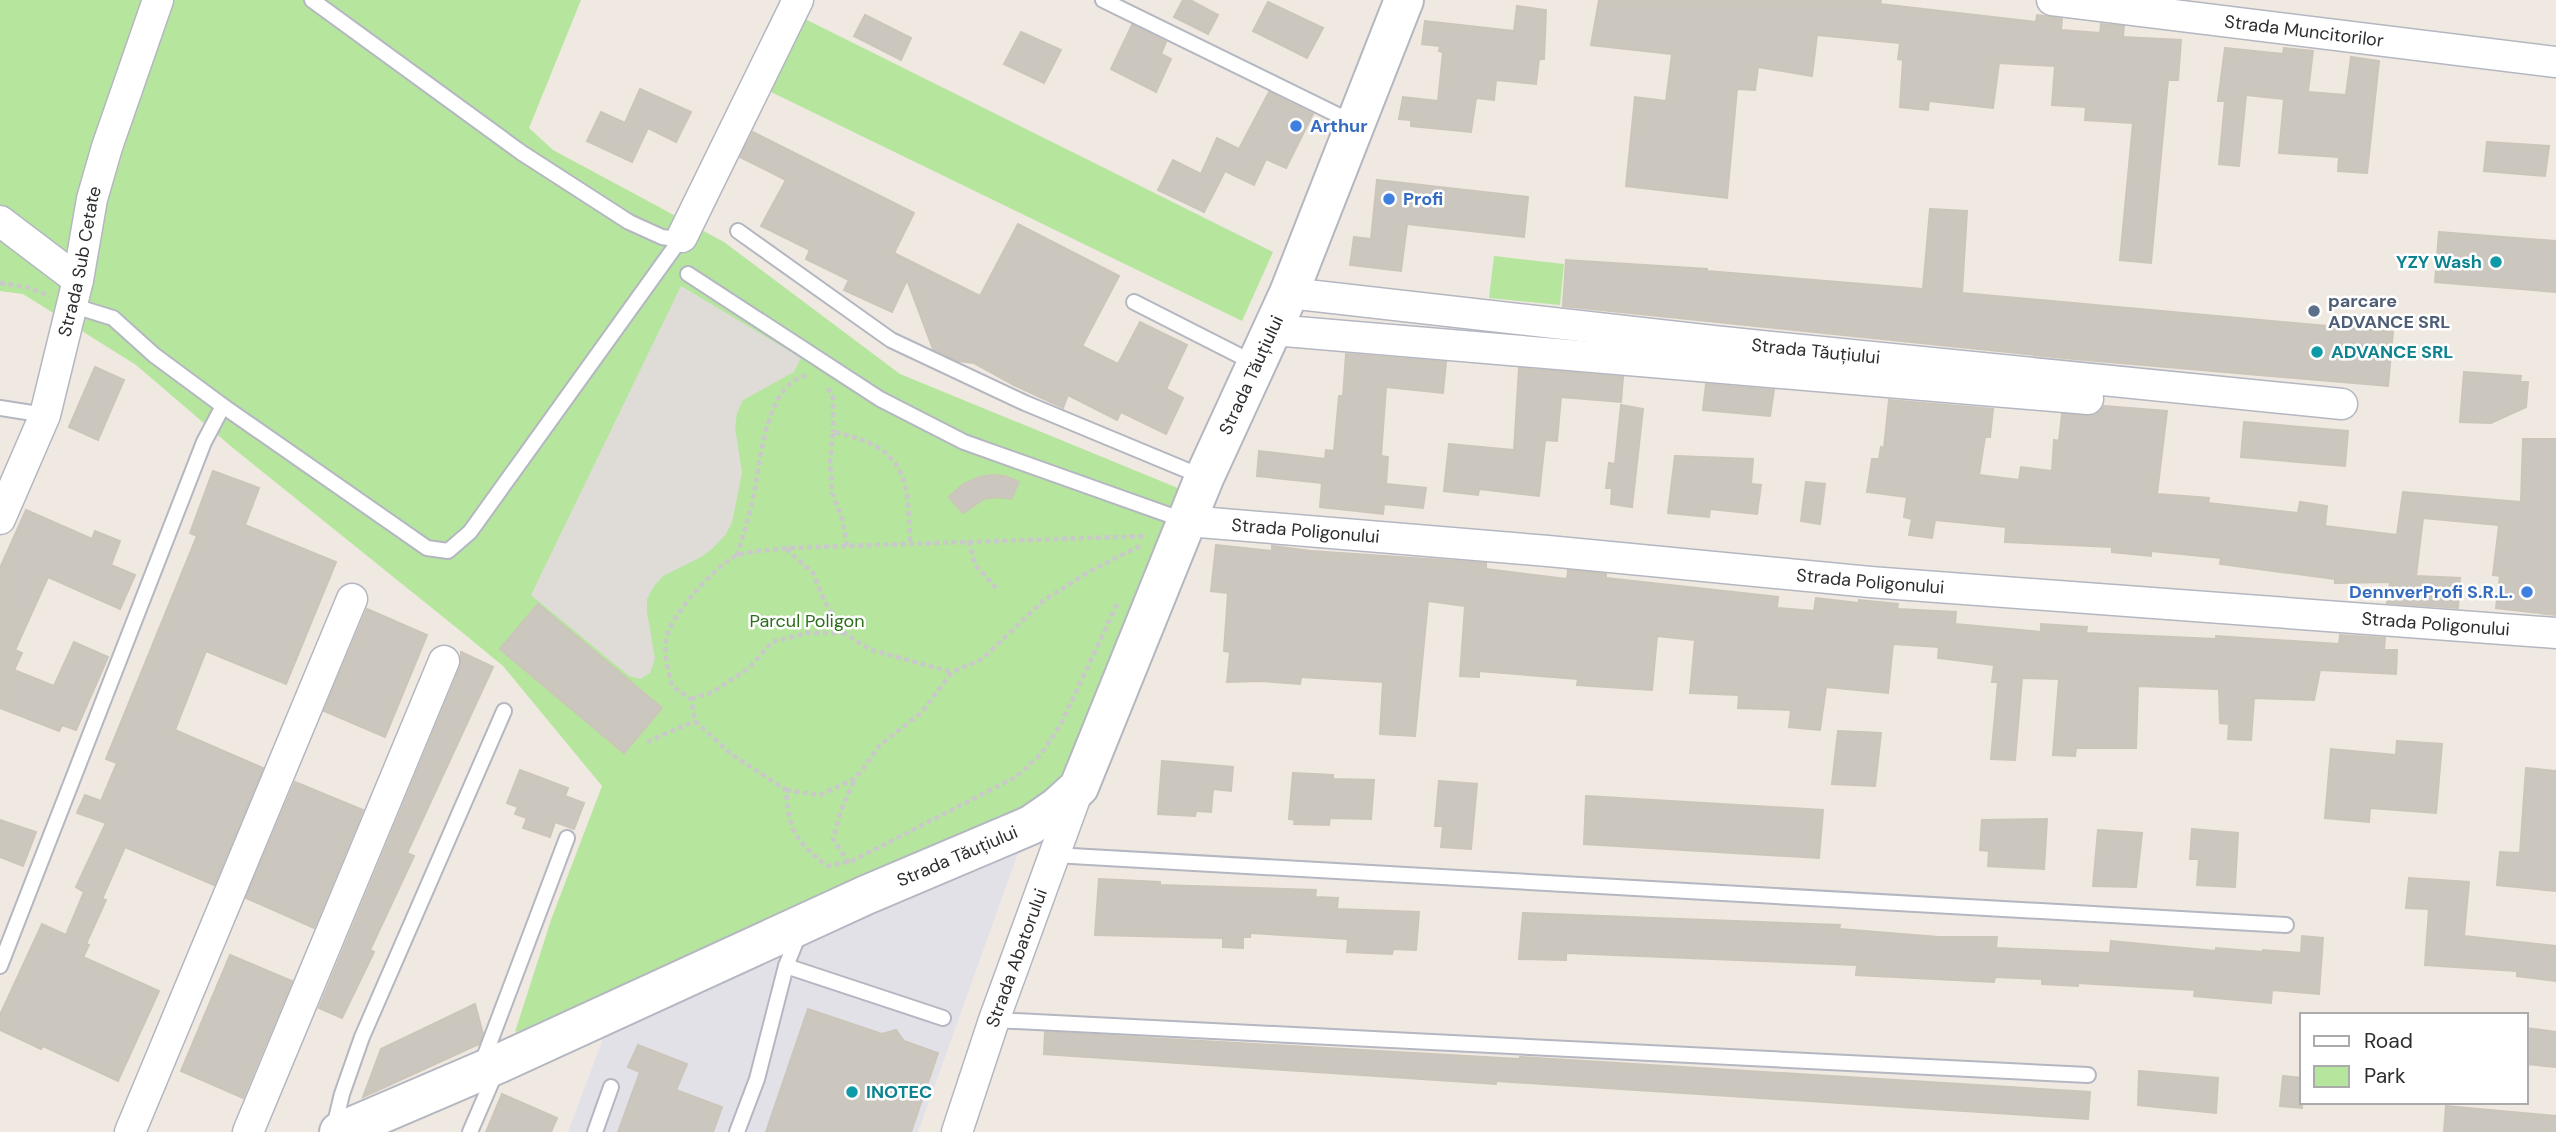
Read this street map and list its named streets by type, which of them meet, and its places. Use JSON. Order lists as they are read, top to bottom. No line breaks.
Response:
{"streets":{"main road":["Strada Tăuțiului"],"street":["Strada Muncitorilor","Strada Sub Cetate","Strada Poligonului","Strada Abatorului"]},"crossings":[["Strada Tăuțiului","Strada Poligonului"],["Strada Tăuțiului","Strada Abatorului"]],"parks":["Parcul Poligon"],"places":["Arthur","Profi","YZY Wash","parcare ADVANCE SRL","ADVANCE SRL","DennverProfi S.R.L.","INOTEC"],"legend":["Road","Park"]}
